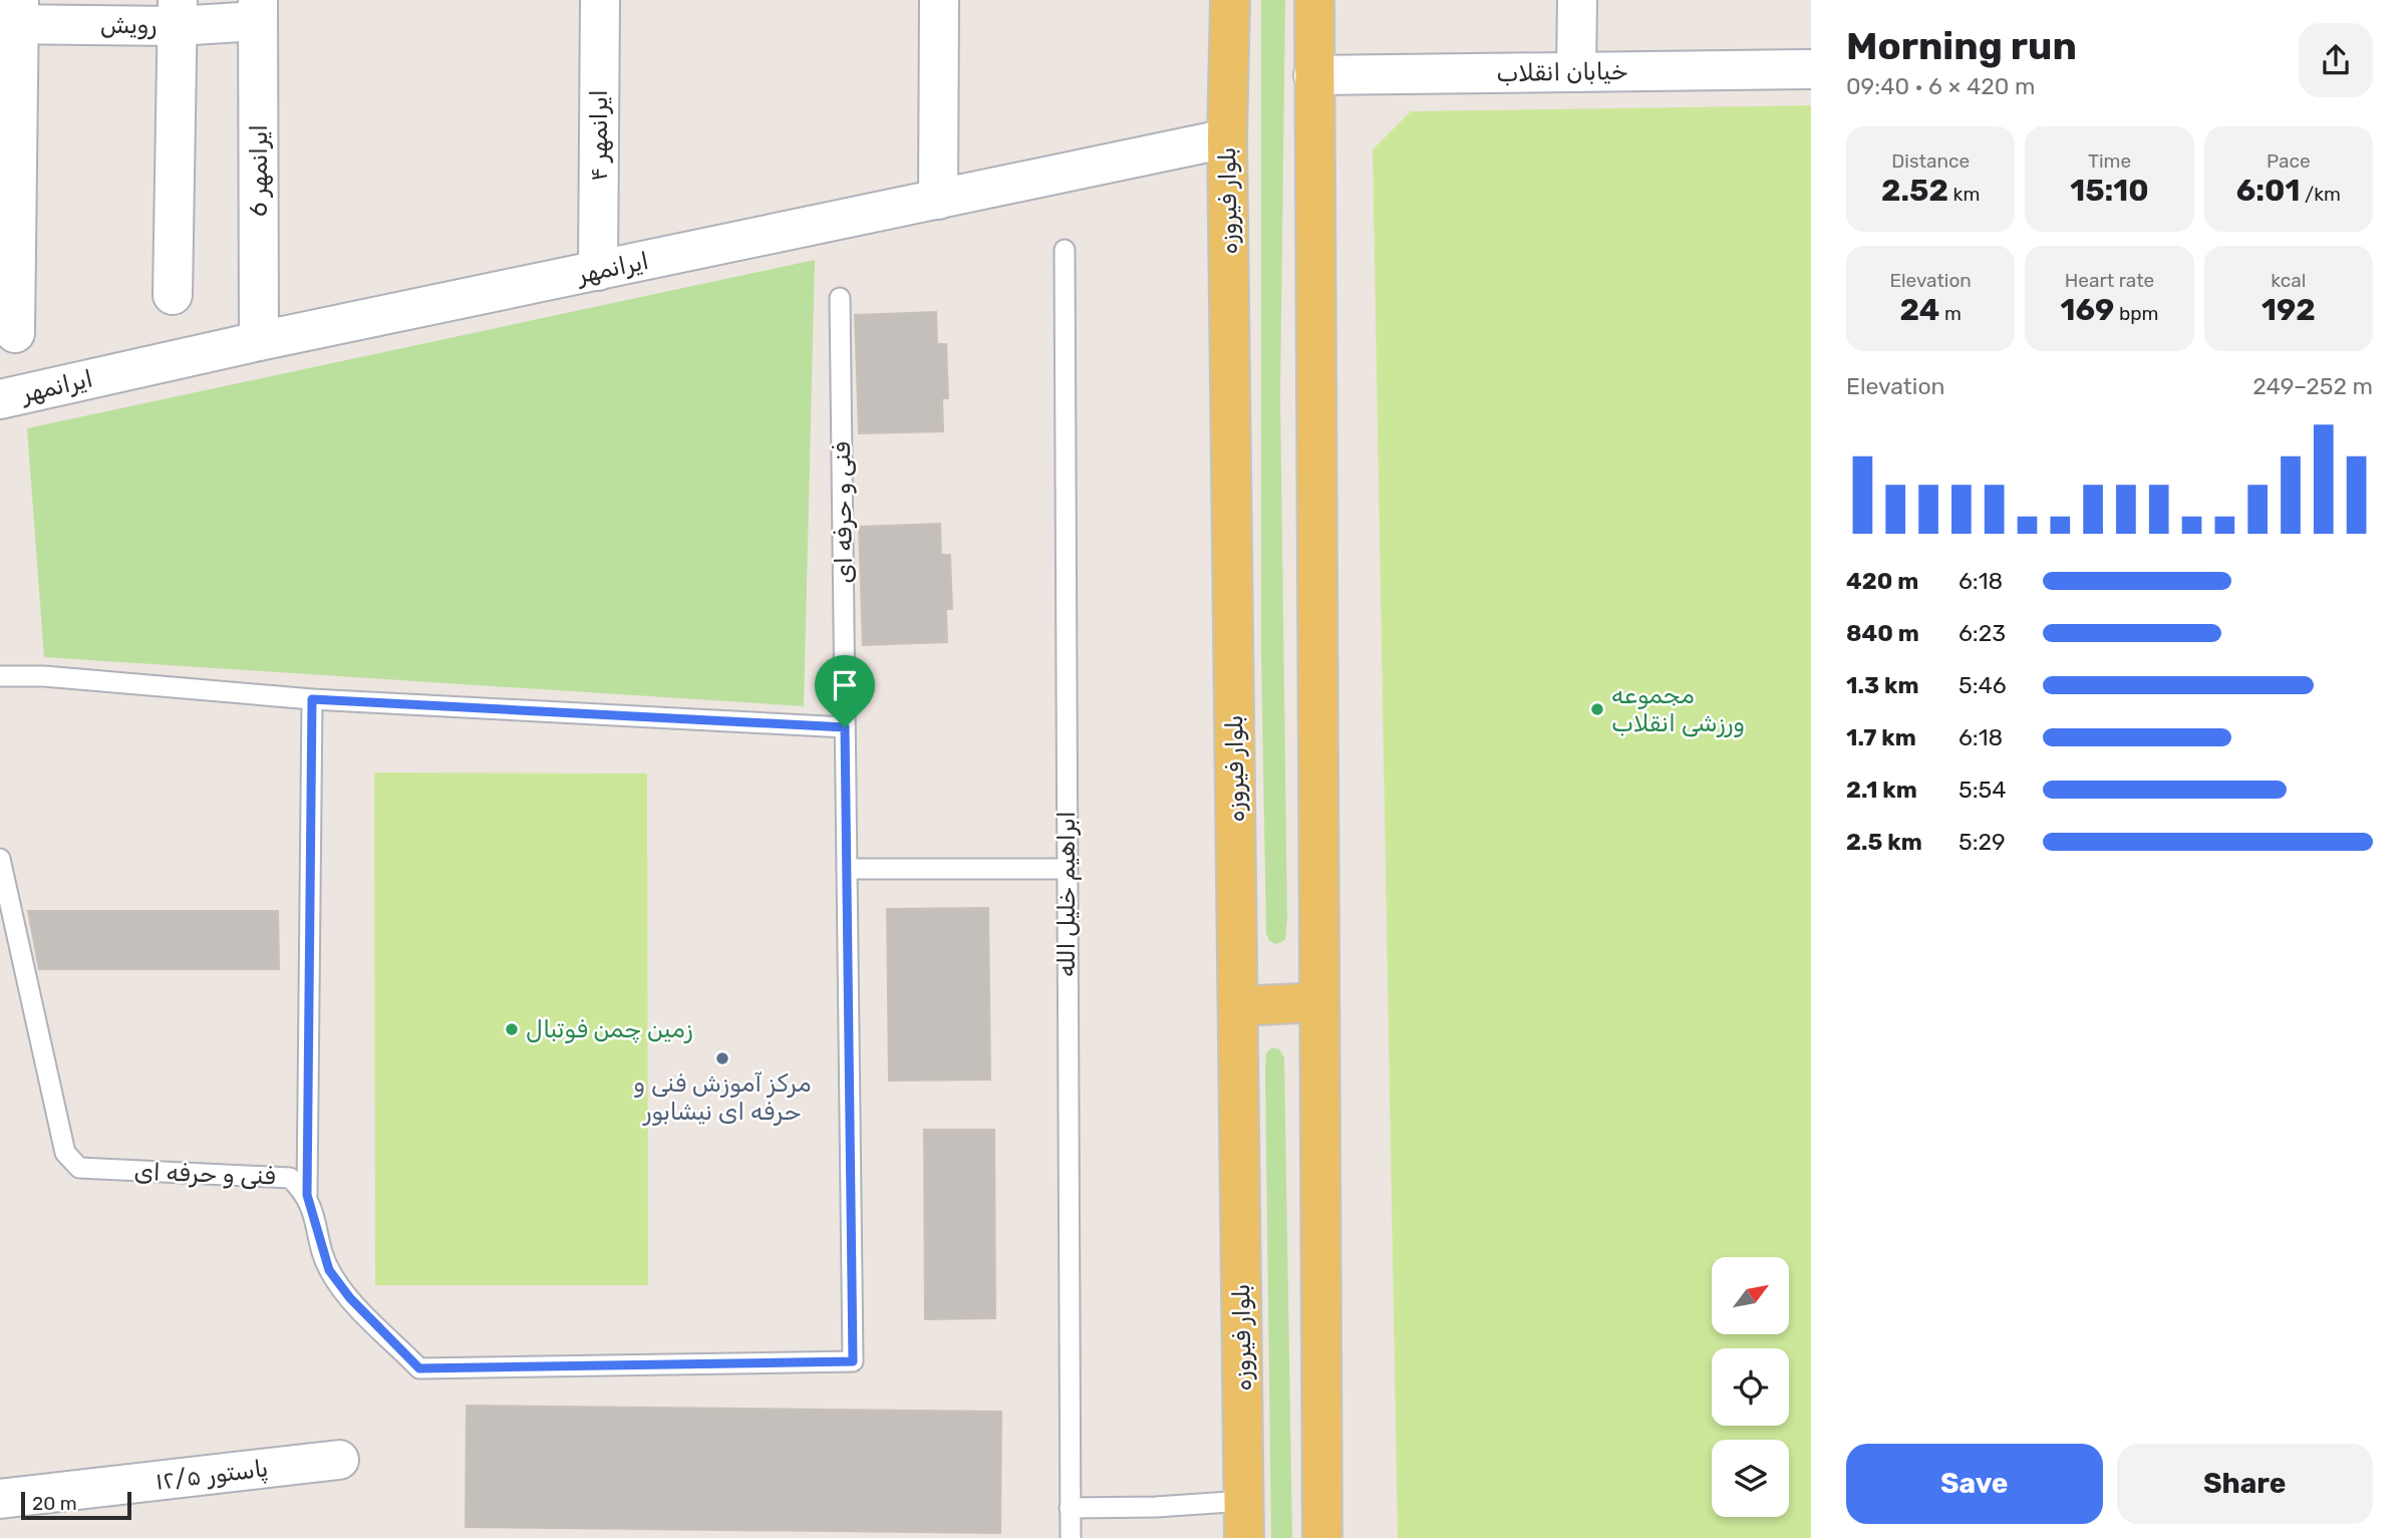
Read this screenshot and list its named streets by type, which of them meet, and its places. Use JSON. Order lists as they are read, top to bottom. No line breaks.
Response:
{"streets":{"main road":["بلوار فیروزه"],"street":["رویش","خیابان انقلاب","ایرانمهر ۴","ایرانمهر 6","ایرانمهر","پاستور ۱۲/۵"],"lane":["فنی و حرفه ای","ابراهیم خلیل الله"]},"crossings":[["رویش","ایرانمهر 6"],["ایرانمهر ۴","ایرانمهر"],["ایرانمهر 6","ایرانمهر"],["بلوار فیروزه","ایرانمهر"]],"places":["مجموعه ورزشی انقلاب","زمین چمن فوتبال","مرکز آموزش فنی و حرفه ای نیشابور"],"scale_bar":"20 m","north":"top right","page":{"heading":["Morning run","09:40 · 6 × 420 m"],"stats":[["Distance","2.52 km"],["Time","15:10"],["Pace","6:01 /km"],["Elevation","24 m"],["Heart rate","169 bpm"],["kcal","192"]],"chart":["Elevation","249–252 m"],"list":[{"name":"420 m","note":"6:18"},{"name":"840 m","note":"6:23"},{"name":"1.3 km","note":"5:46"},{"name":"1.7 km","note":"6:18"},{"name":"2.1 km","note":"5:54"},{"name":"2.5 km","note":"5:29"}],"buttons":["Save","Share"],"scale":"20 m"}}
